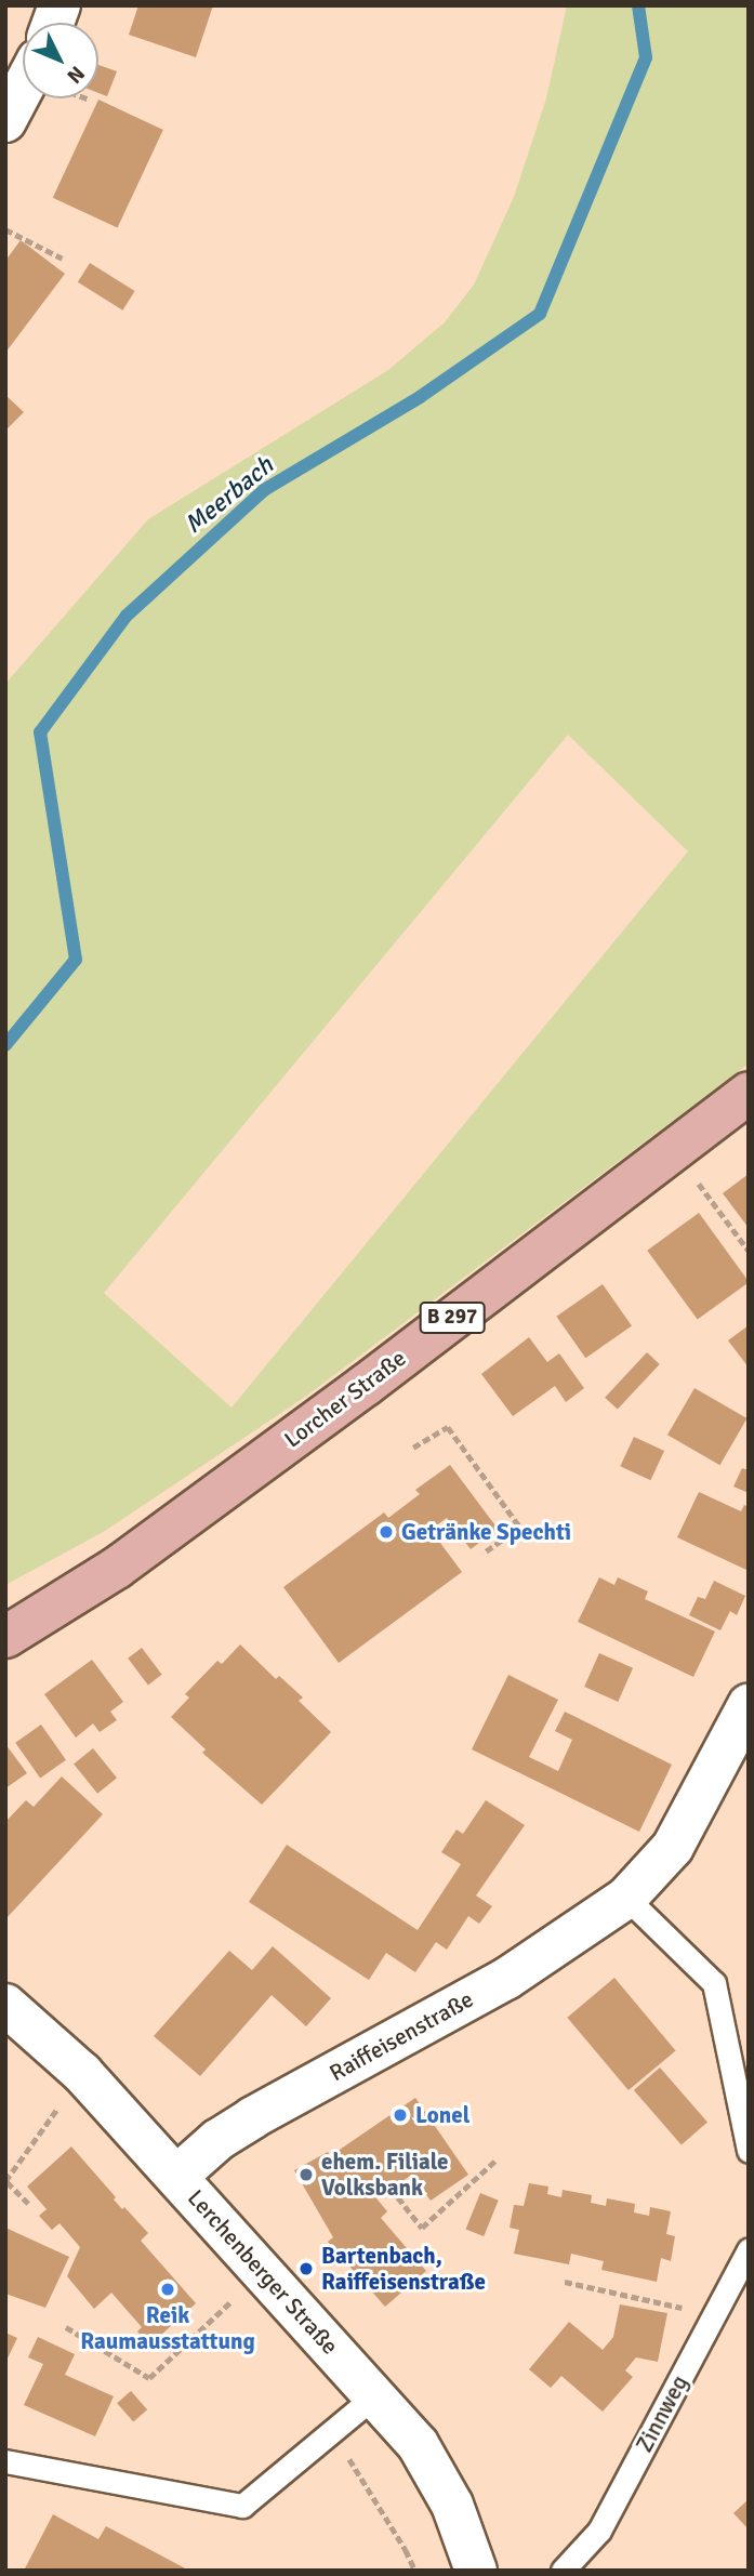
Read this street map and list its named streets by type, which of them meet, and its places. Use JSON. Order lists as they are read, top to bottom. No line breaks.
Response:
{"streets":{"main road":["B 297","Lorcher Straße"],"street":["Raiffeisenstraße","Lerchenberger Straße"],"lane":["Zinnweg"]},"crossings":[["Raiffeisenstraße","Lerchenberger Straße"]],"water":["Meerbach"],"places":["Getränke Spechti","Lonel","ehem. Filiale Volksbank","Bartenbach, Raiffeisenstraße","Reik Raumausstattung"],"north":"bottom right"}
